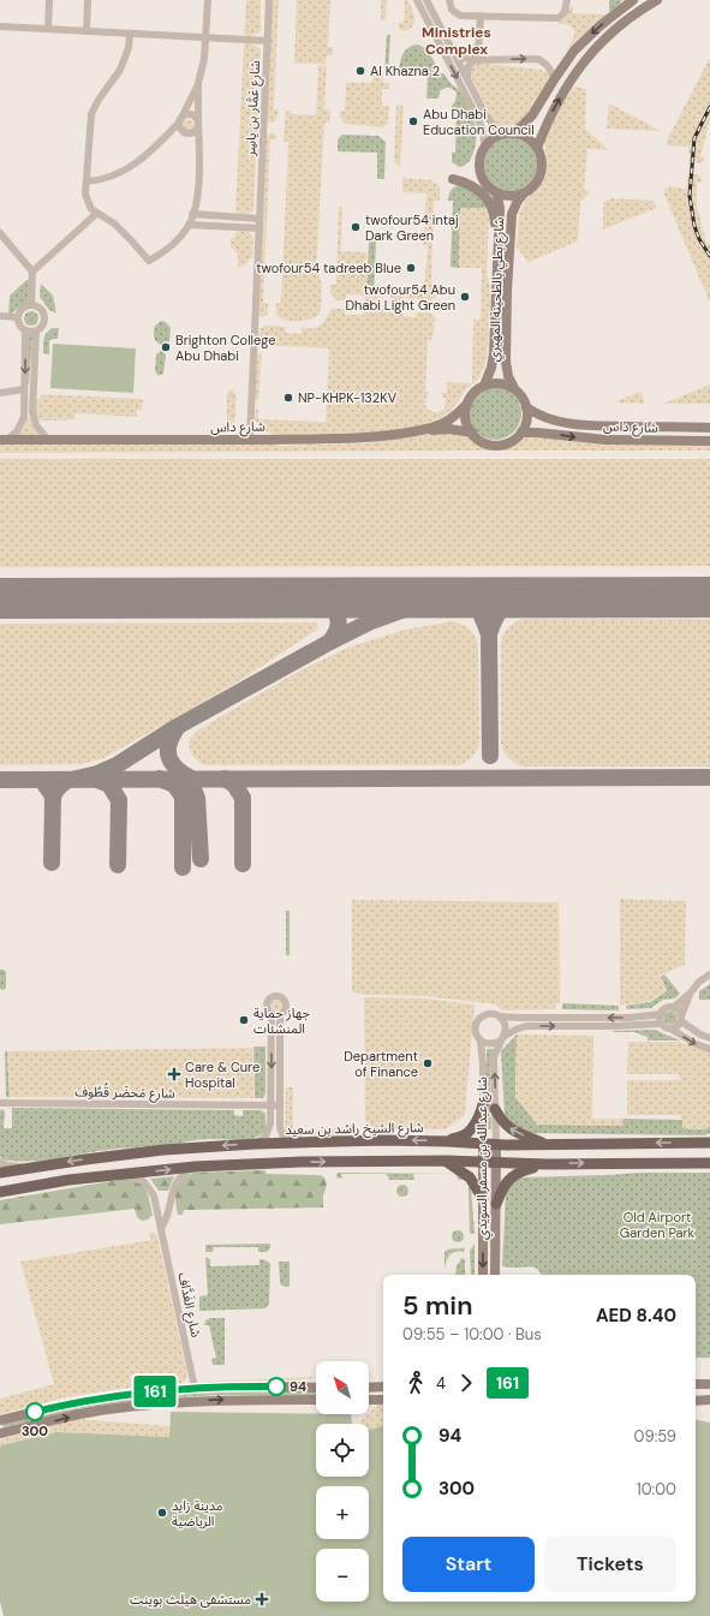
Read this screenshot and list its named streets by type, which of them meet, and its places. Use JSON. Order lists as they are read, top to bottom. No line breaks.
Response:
{"streets":{"main road":["شارع الشيخ راشد بن سعيد"],"street":["شارع عَمَّار بن ياسِر","شارع بطي بالطحينة المهيري","شارع داس","شارع مَحضَر قُطُوف","شارع عبدالله بن مسفر السويدي","شارع الغَدَّاف"]},"crossings":[["شارع عَمَّار بن ياسِر","شارع داس"],["شارع بطي بالطحينة المهيري","شارع داس"],["شارع الشيخ راشد بن سعيد","شارع عبدالله بن مسفر السويدي"]],"districts":["Ministries Complex"],"parks":["Old Airport Garden Park"],"places":{"other":["Al Khazna 2","Abu Dhabi Education Council","twofour54 intaj Dark Green","twofour54 tadreeb Blue","twofour54 Abu Dhabi Light Green","Brighton College Abu Dhabi","NP-KHPK-132KV","جهاز حماية المنشئات","Department of Finance","94","300","مدينة زايد الرياضية"],"health":["Care & Cure Hospital","مستشفى هيلث بوينت"]},"lines":["bus line 161"],"north":"top left","page":{"on_map":"161","heading":["5 min","09:55 – 10:00 · Bus","AED 8.40"],"legs":["4","161"],"map_buttons":["+","−"],"list":[{"name":"94","value":"09:59"},{"name":"300","value":"10:00"}],"buttons":["Start","Tickets"]}}
